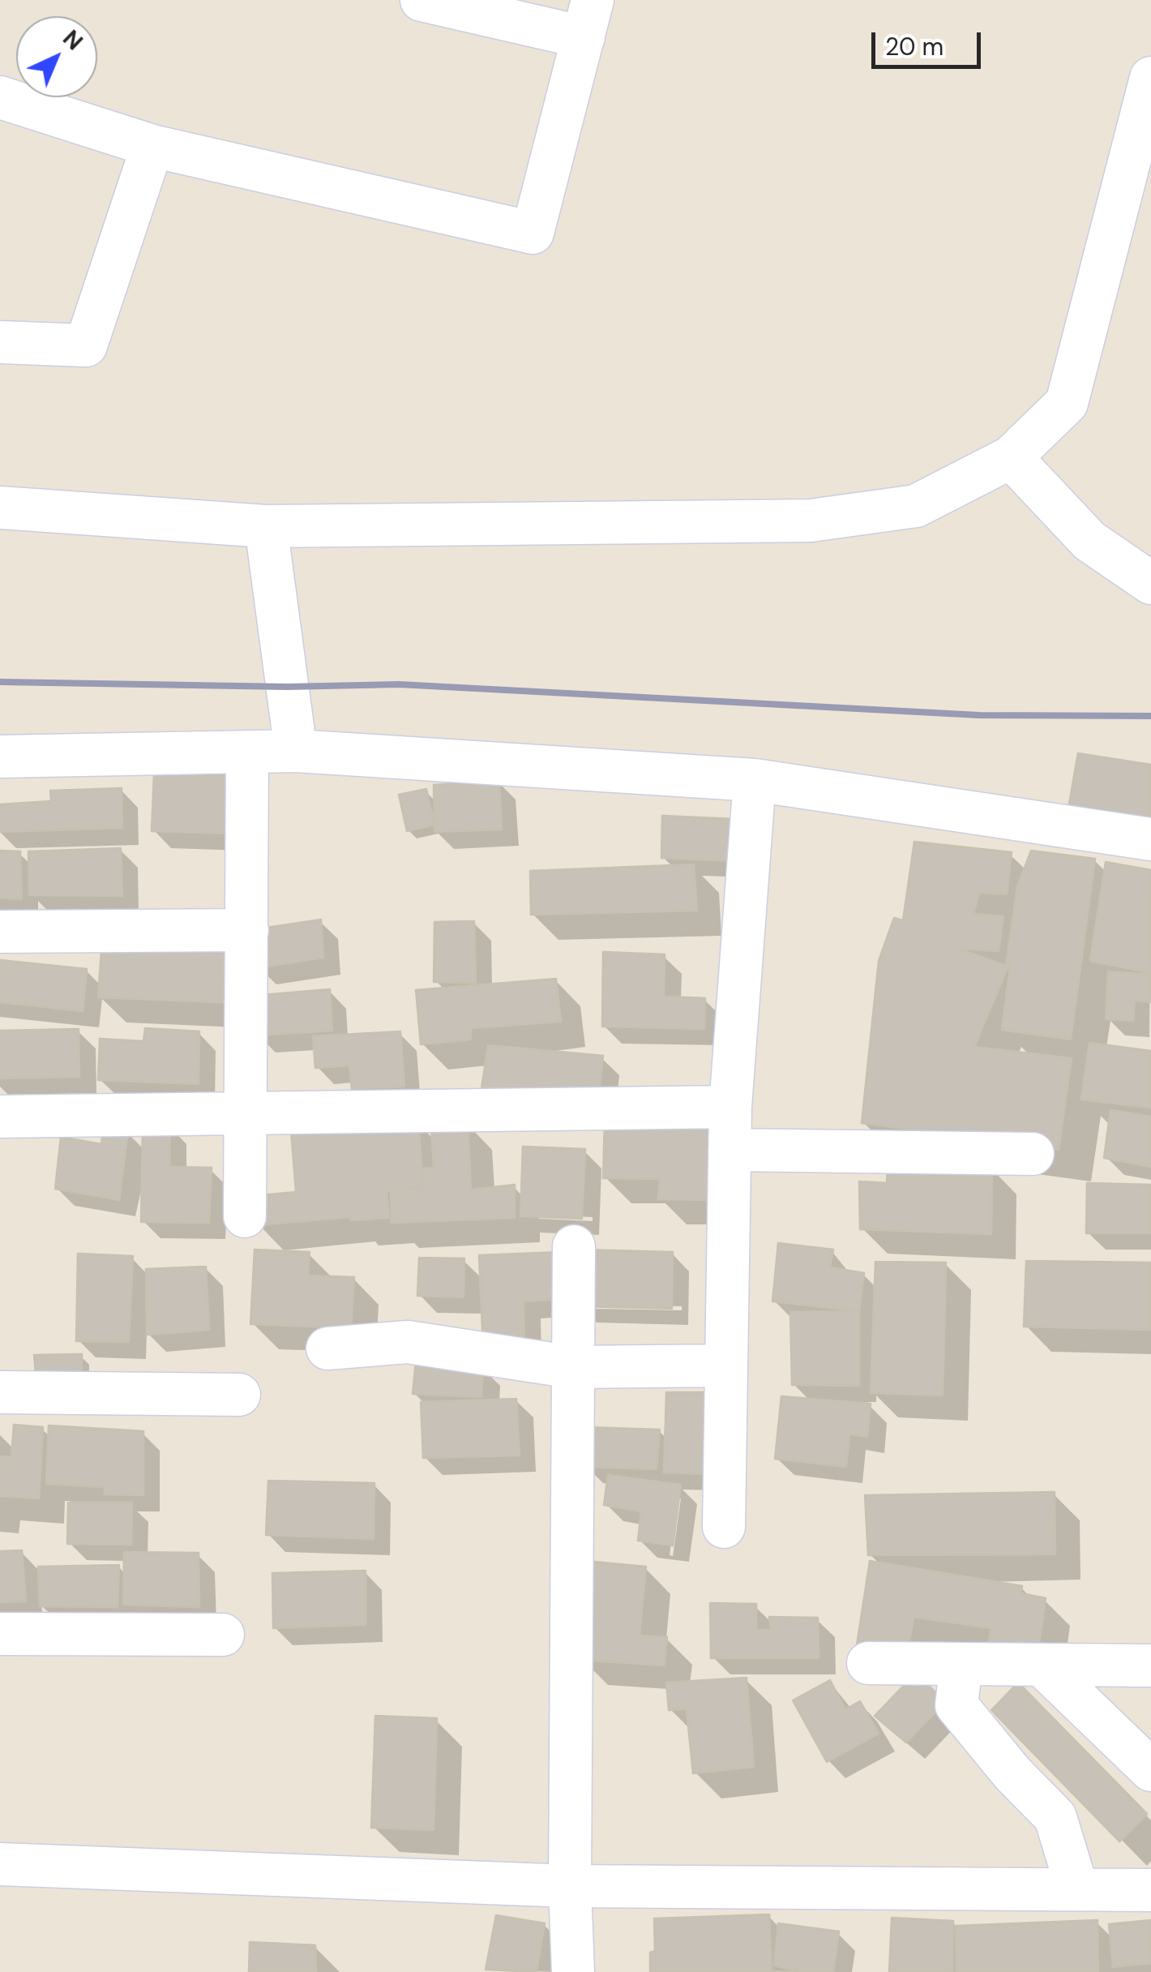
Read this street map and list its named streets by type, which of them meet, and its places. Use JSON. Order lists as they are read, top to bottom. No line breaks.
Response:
{"scale_bar":"20 m","north":"top right"}
